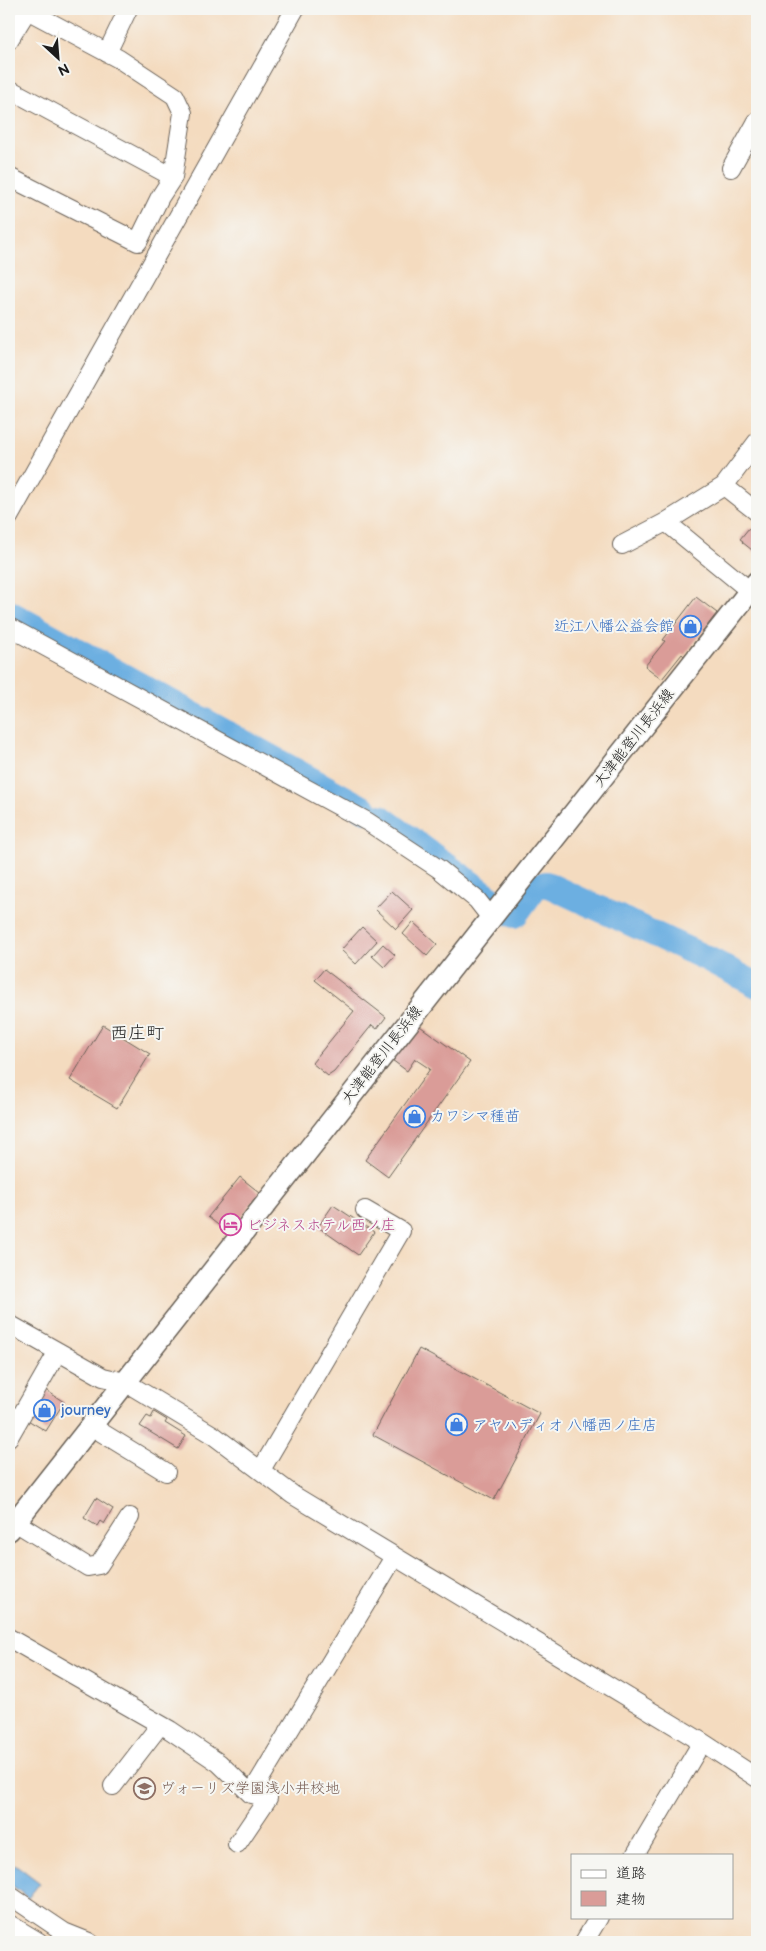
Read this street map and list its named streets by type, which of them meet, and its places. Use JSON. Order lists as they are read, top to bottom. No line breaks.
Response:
{"streets":{"main road":["大津能登川長浜線"]},"districts":["西庄町"],"places":{"shop":["近江八幡公益会館","カワシマ種苗","journey","アヤハディオ 八幡西ノ庄店"],"hotel":["ビジネスホテル西ノ庄"],"school or university":["ヴォーリズ学園浅小井校地"]},"legend":["道路","建物"],"north":"bottom right"}
